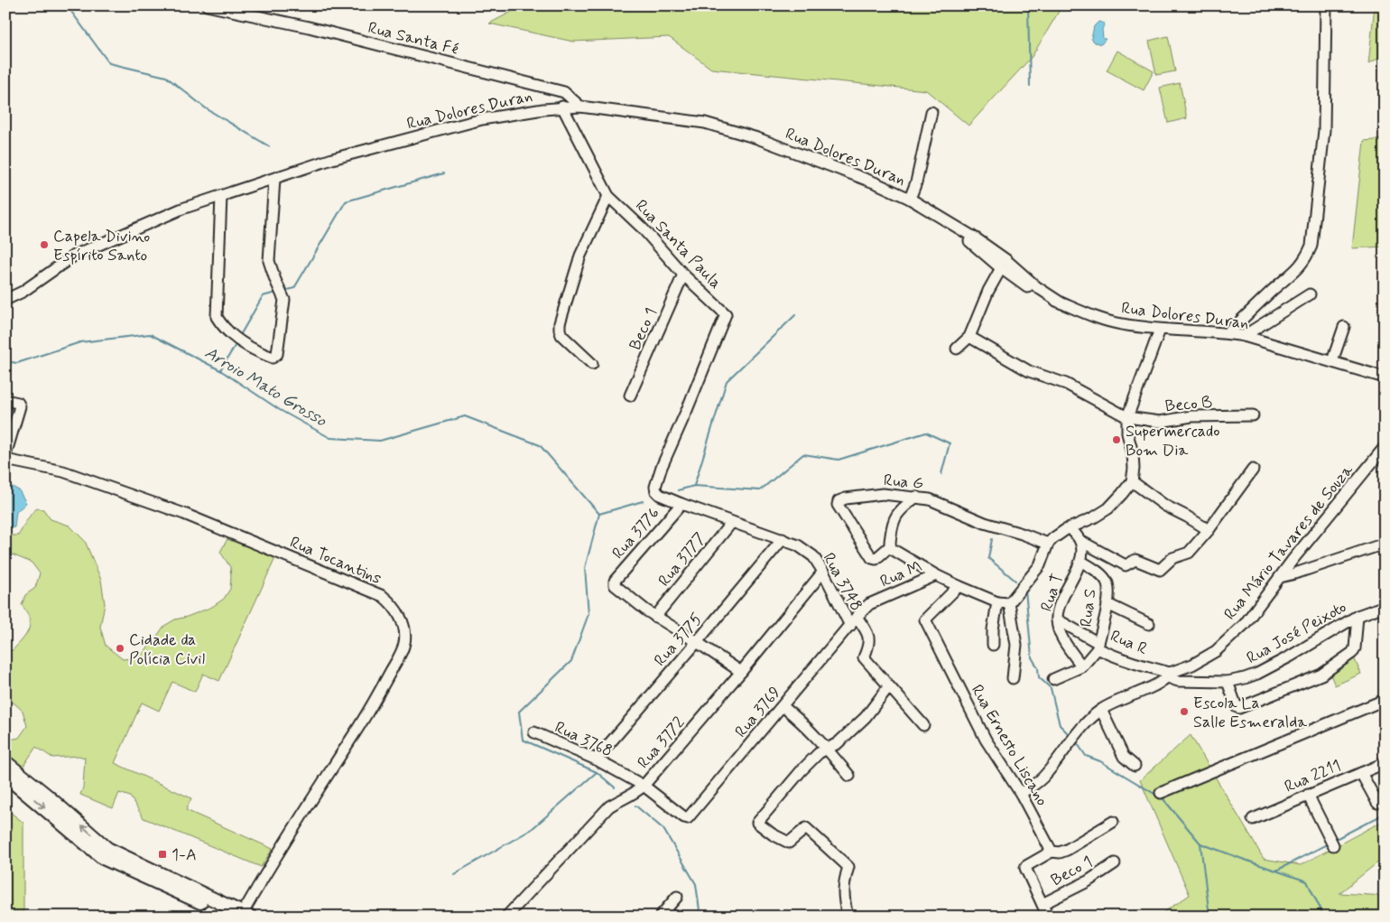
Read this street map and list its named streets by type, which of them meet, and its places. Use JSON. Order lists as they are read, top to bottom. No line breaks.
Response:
{"streets":{"street":["Rua Santa Fé","Rua Dolores Duran","Rua Santa Paula","Beco 1","Beco B","Rua G","Rua 3776","Rua Mário Tavares de Souza","Rua 3777","Rua Tocantins","Rua M","Rua 3748","Rua T","Rua S","Rua José Peixoto","Rua 3775","Rua R","Rua 3769","Rua 3768","Rua 3772","Rua Ernesto Liscano","Rua 2211"]},"crossings":[["Rua Santa Fé","Rua Dolores Duran"],["Rua Dolores Duran","Rua Santa Paula"],["Rua Santa Paula","Beco 1"],["Rua Santa Paula","Rua 3776"],["Rua Santa Paula","Rua 3748"],["Rua 3776","Rua 3777"],["Rua Mário Tavares de Souza","Rua José Peixoto"],["Rua Mário Tavares de Souza","Rua R"],["Rua Mário Tavares de Souza","Rua Ernesto Liscano"],["Rua 3777","Rua 3748"],["Rua M","Rua 3748"],["Rua M","Rua 3769"],["Rua 3748","Rua 3775"],["Rua 3748","Rua 3769"],["Rua 3748","Rua 3772"],["Rua T","Rua S"],["Rua T","Rua R"],["Rua S","Rua R"],["Rua José Peixoto","Rua R"],["Rua 3775","Rua 3768"],["Rua 3769","Rua 3768"],["Rua 3768","Rua 3772"]],"water":["Arroio Mato Grosso"],"places":{"other":["Capela Divino Espírito Santo","Supermercado Bom Dia","Cidade da Polícia Civil","Escola La Salle Esmeralda"],"transit":["1-A"]}}
